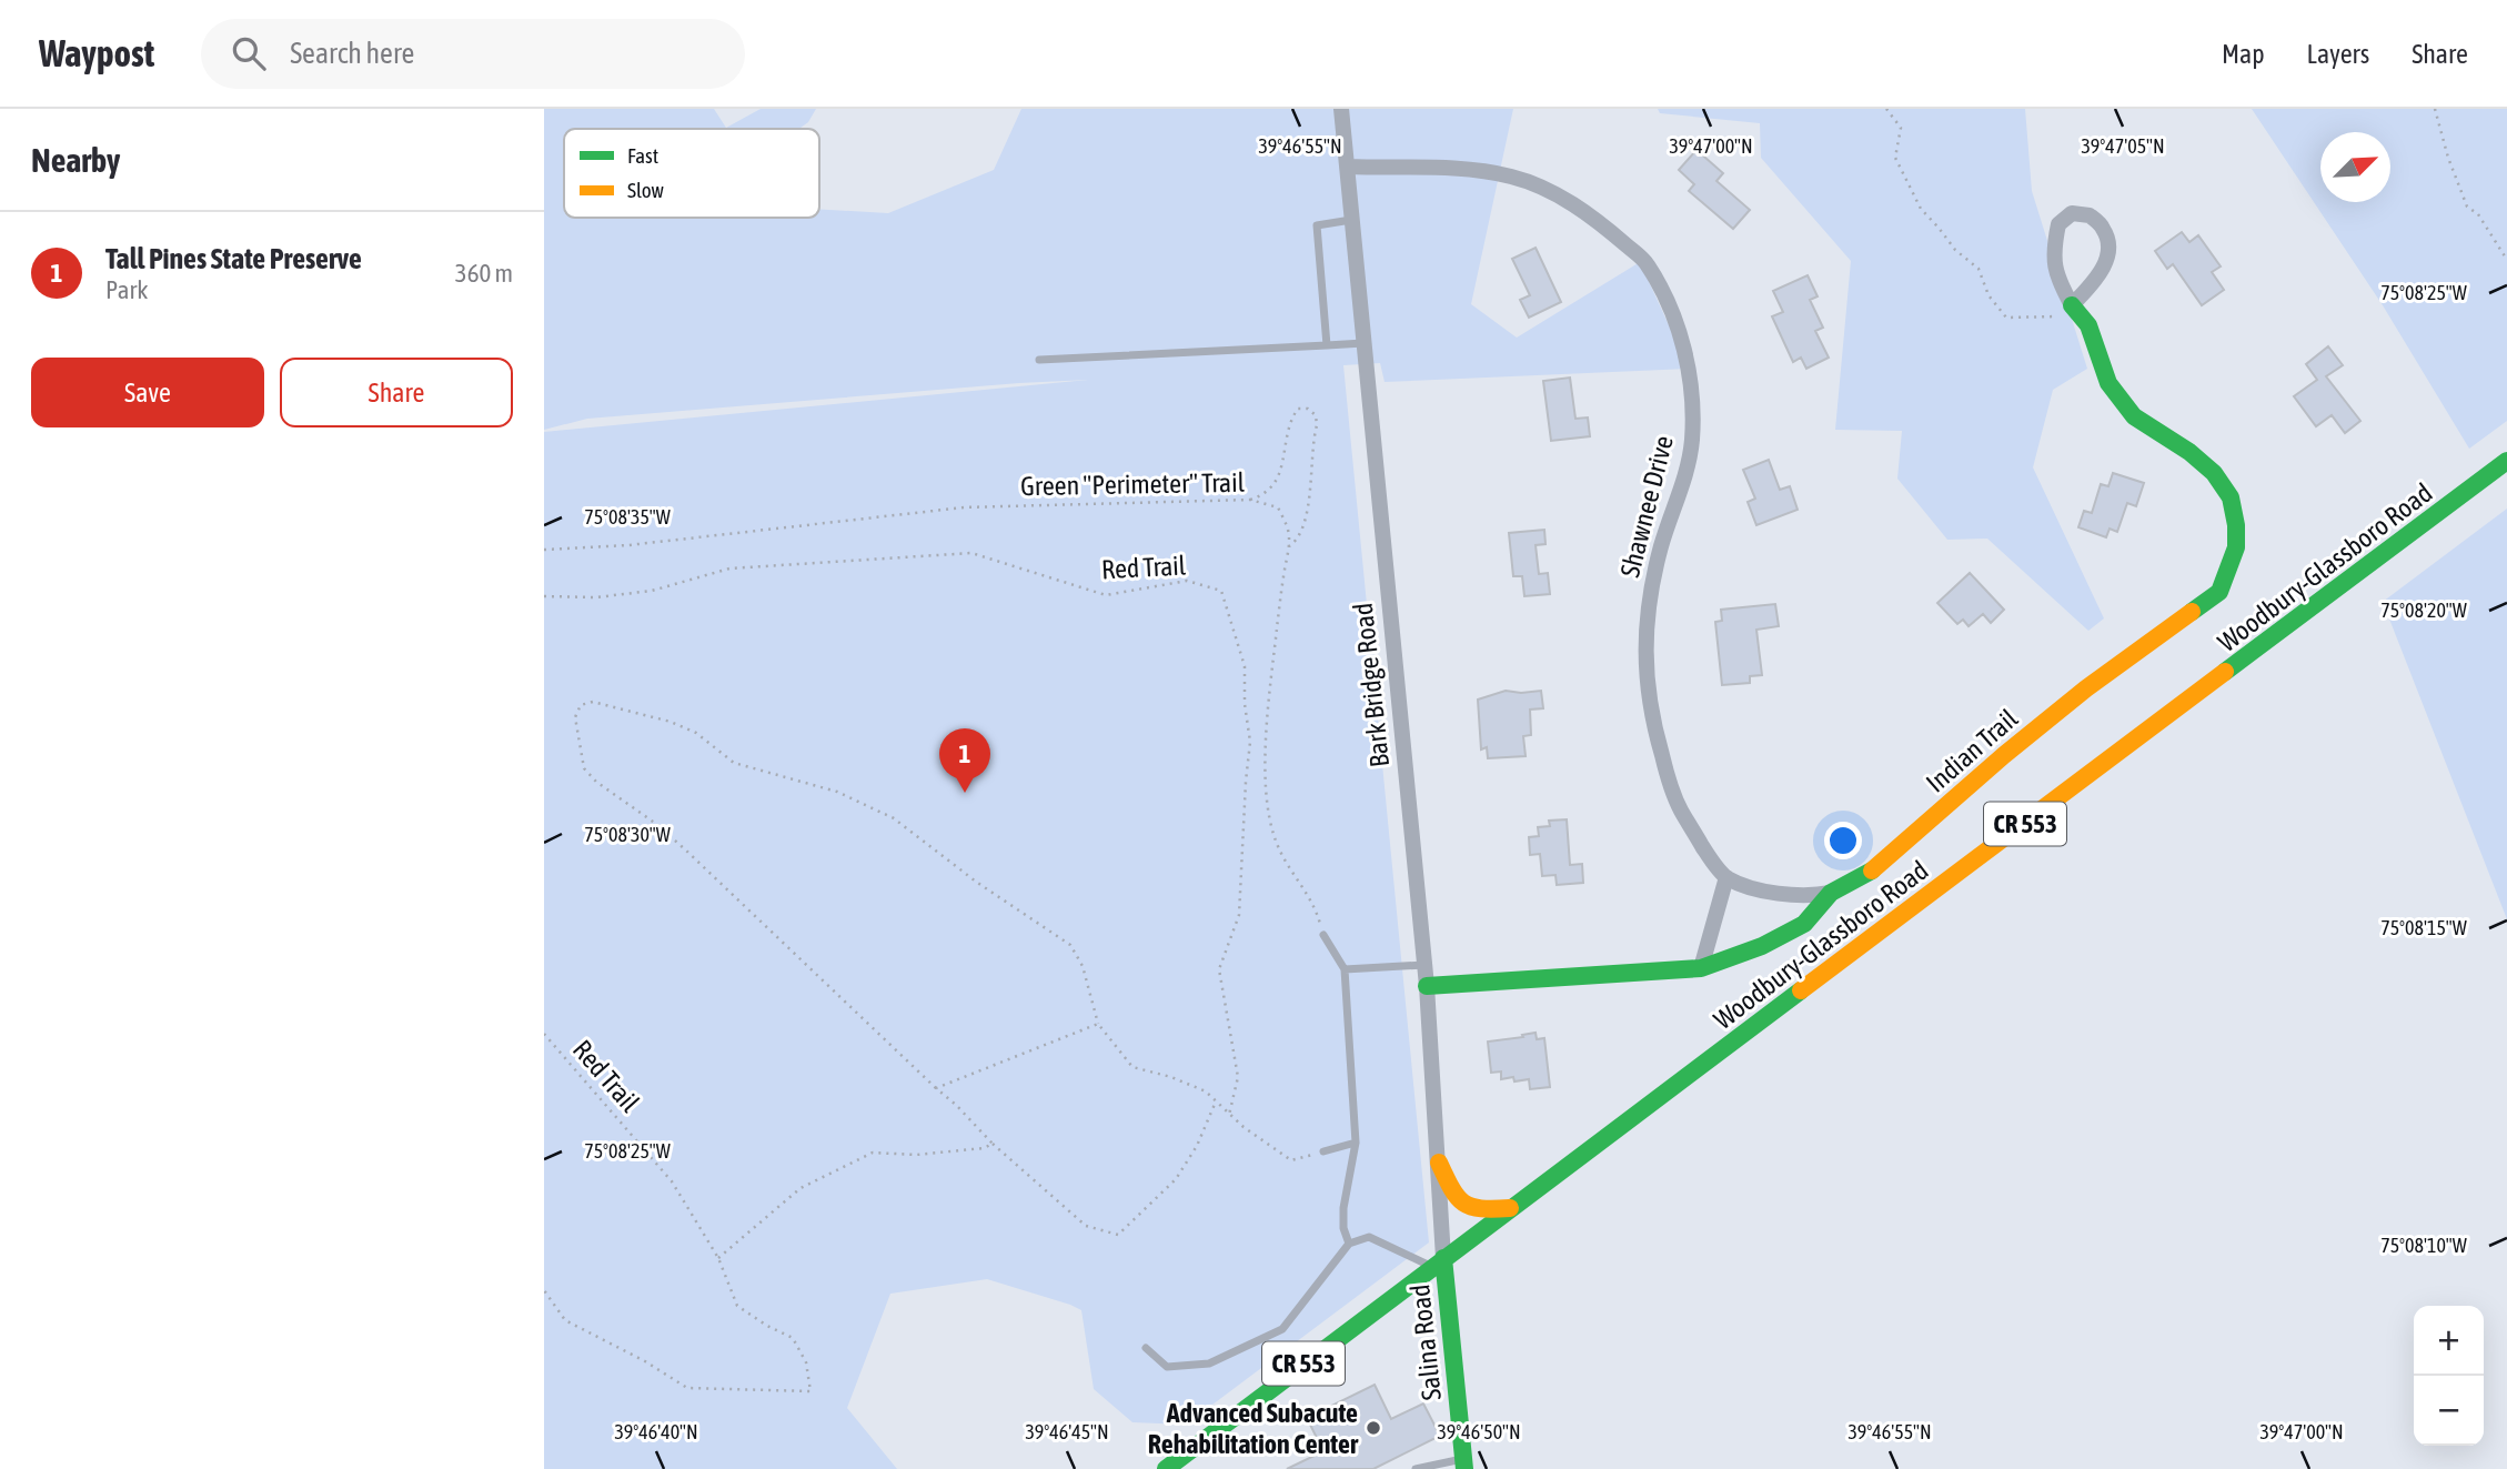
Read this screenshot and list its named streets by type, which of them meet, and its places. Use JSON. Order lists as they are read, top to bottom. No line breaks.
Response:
{"streets":{"main road":["Woodbury-Glassboro Road","Indian Trail","CR 553","Salina Road"],"street":["Shawnee Drive","Bark Bridge Road"],"path":["Green \"Perimeter\" Trail","Red Trail"]},"crossings":[["Shawnee Drive","Bark Bridge Road"],["Woodbury-Glassboro Road","Bark Bridge Road"],["Woodbury-Glassboro Road","Salina Road"],["Bark Bridge Road","Indian Trail"],["Bark Bridge Road","Salina Road"]],"places":["Advanced Subacute Rehabilitation Center"],"legend":["Fast","Slow"],"north":"top right","page":{"header":"Waypost","search":"Search here","nav":["Map","Layers","Share"],"heading":"Nearby","list":[{"mark":"1","name":"Tall Pines State Preserve","note":"Park","value":"360 m"}],"buttons":["Save","Share"],"pins":"1","map_buttons":["+","−"]},"coordinates":["39°47'05\"N","39°46'55\"N","39°47'00\"N","75°08'25\"W","75°08'35\"W","75°08'20\"W","75°08'30\"W","75°08'15\"W","75°08'10\"W","39°46'40\"N","39°46'45\"N","39°46'50\"N"]}
